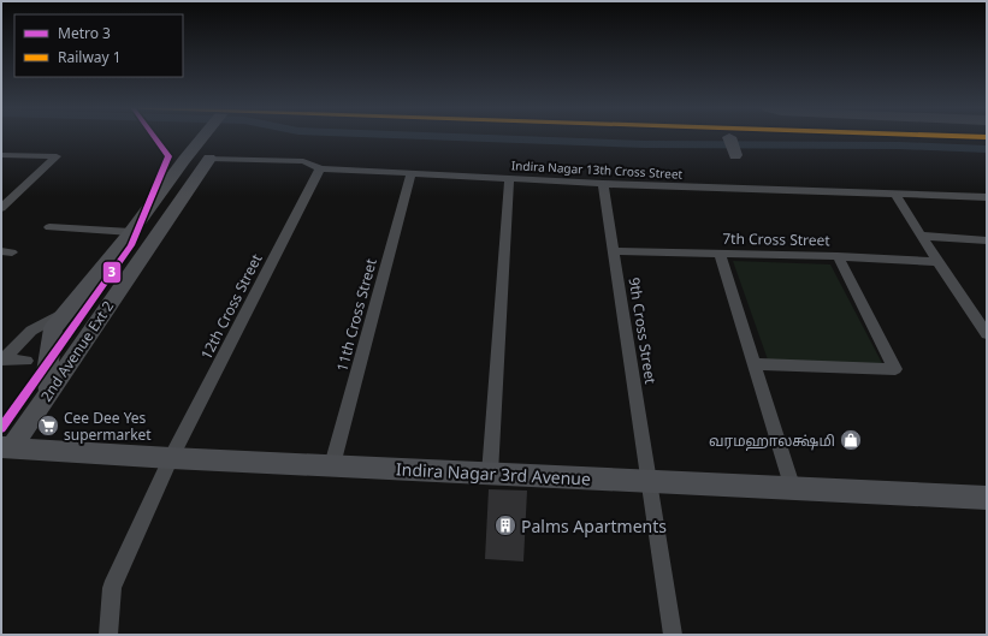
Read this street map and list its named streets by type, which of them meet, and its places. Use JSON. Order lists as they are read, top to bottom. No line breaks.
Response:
{"streets":{"street":["Indira Nagar 13th Cross Street","7th Cross Street","12th Cross Street","11th Cross Street","9th Cross Street","2nd Avenue Ext 2","Indira Nagar 3rd Avenue"]},"crossings":[["Indira Nagar 13th Cross Street","12th Cross Street"],["Indira Nagar 13th Cross Street","11th Cross Street"],["Indira Nagar 13th Cross Street","9th Cross Street"],["Indira Nagar 13th Cross Street","2nd Avenue Ext 2"],["7th Cross Street","9th Cross Street"],["12th Cross Street","Indira Nagar 3rd Avenue"],["11th Cross Street","Indira Nagar 3rd Avenue"],["9th Cross Street","Indira Nagar 3rd Avenue"],["2nd Avenue Ext 2","Indira Nagar 3rd Avenue"]],"places":{"supermarket":["Cee Dee Yes supermarket"],"shop":["வரமஹாலக்ஷ்மி"],"building":["Palms Apartments"]},"lines":["metro line 3","rail line 1"],"legend":["Metro 3","Railway 1"]}
